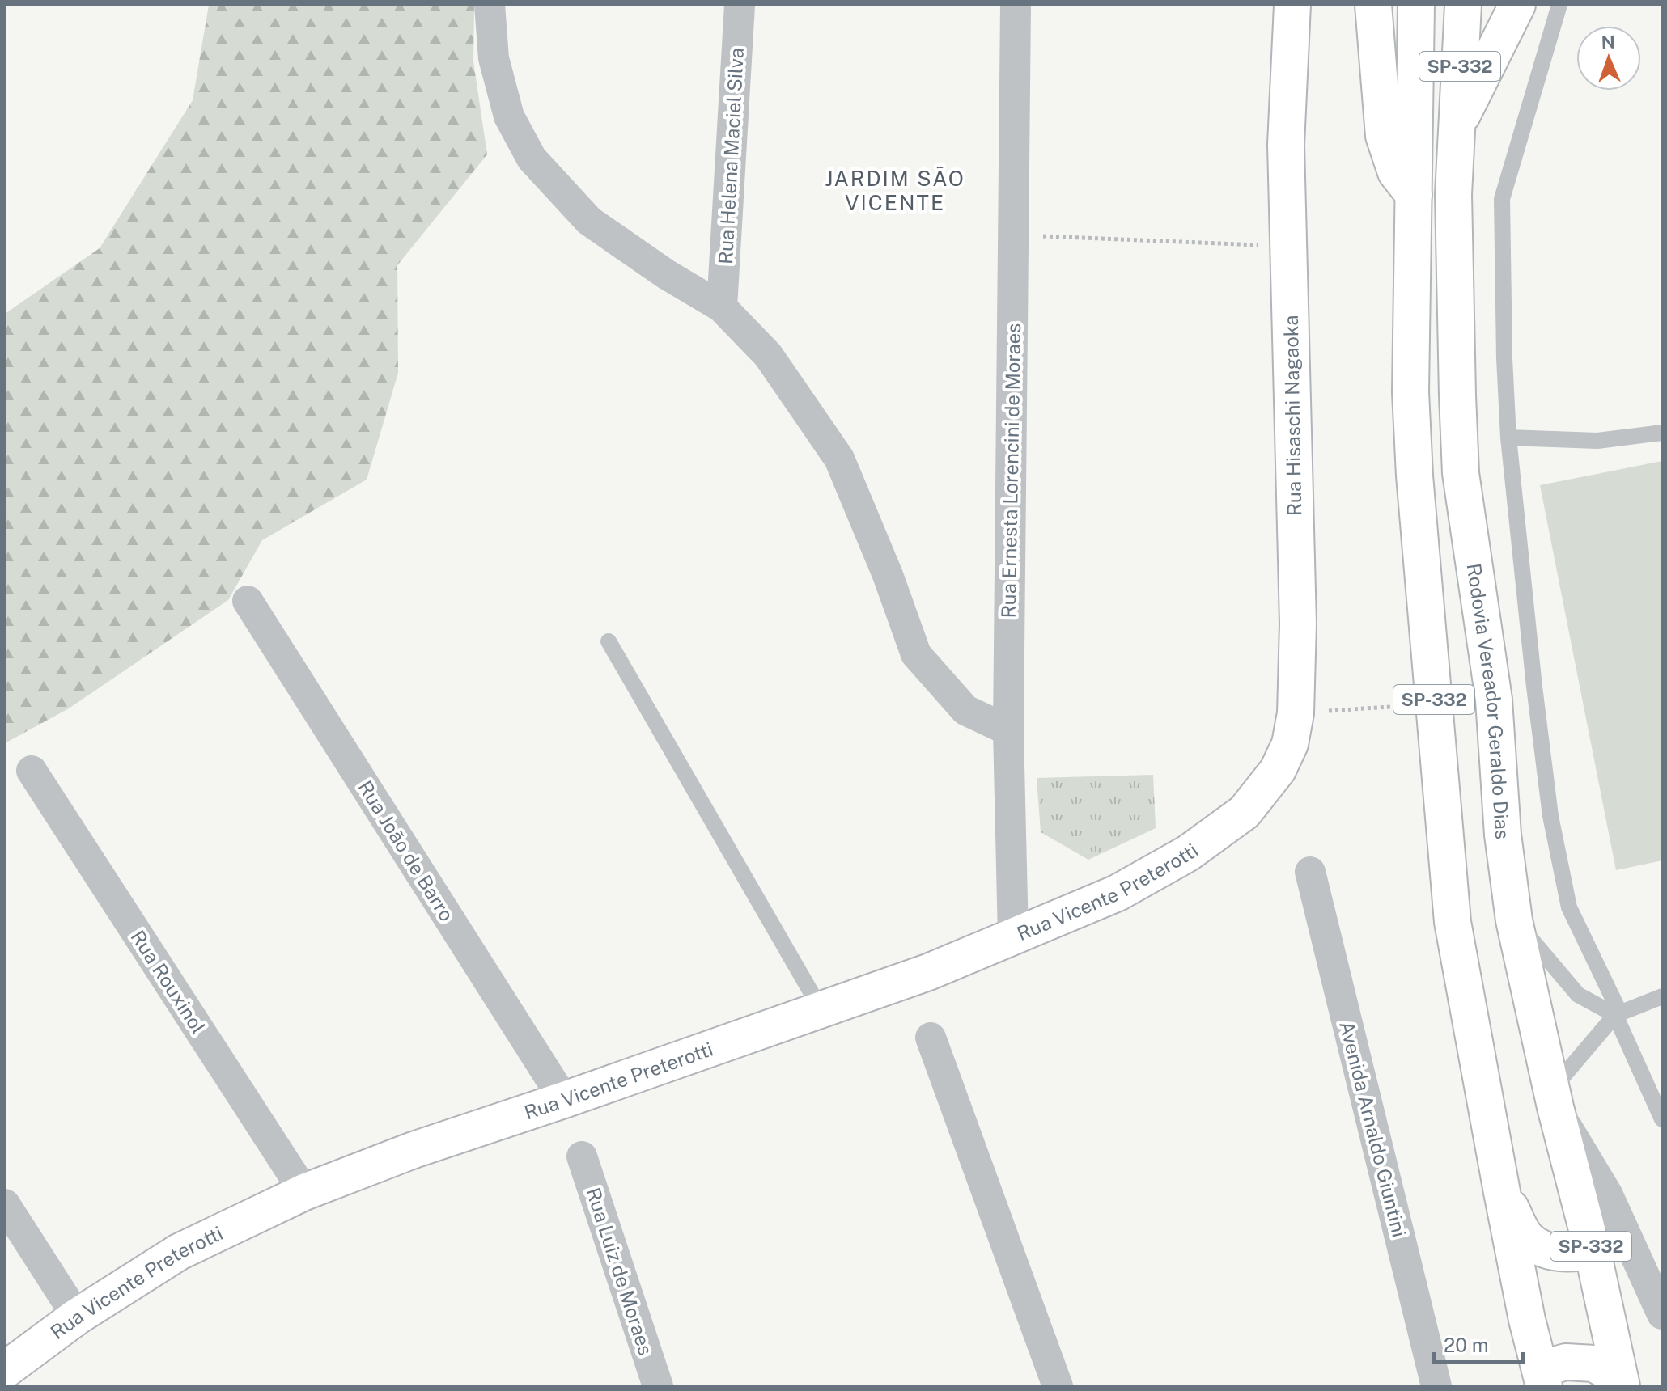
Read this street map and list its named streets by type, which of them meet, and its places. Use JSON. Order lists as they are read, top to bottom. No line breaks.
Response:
{"streets":{"main road":["SP-332","Rua Hisaschi Nagaoka","Rodovia Vereador Geraldo Dias","Rua Vicente Preterotti"],"street":["Rua Helena Maciel Silva","Rua Ernesta Lorencini de Moraes","Rua João de Barro","Rua Rouxinol","Avenida Arnaldo Giuntini","Rua Luiz de Moraes"]},"crossings":[["Rua Hisaschi Nagaoka","Rua Vicente Preterotti"],["Rua Ernesta Lorencini de Moraes","Rua Vicente Preterotti"],["Rua João de Barro","Rua Vicente Preterotti"],["Rua Vicente Preterotti","Rua Rouxinol"]],"districts":["JARDIM SÃO VICENTE"],"scale_bar":"20 m","north":"top"}
